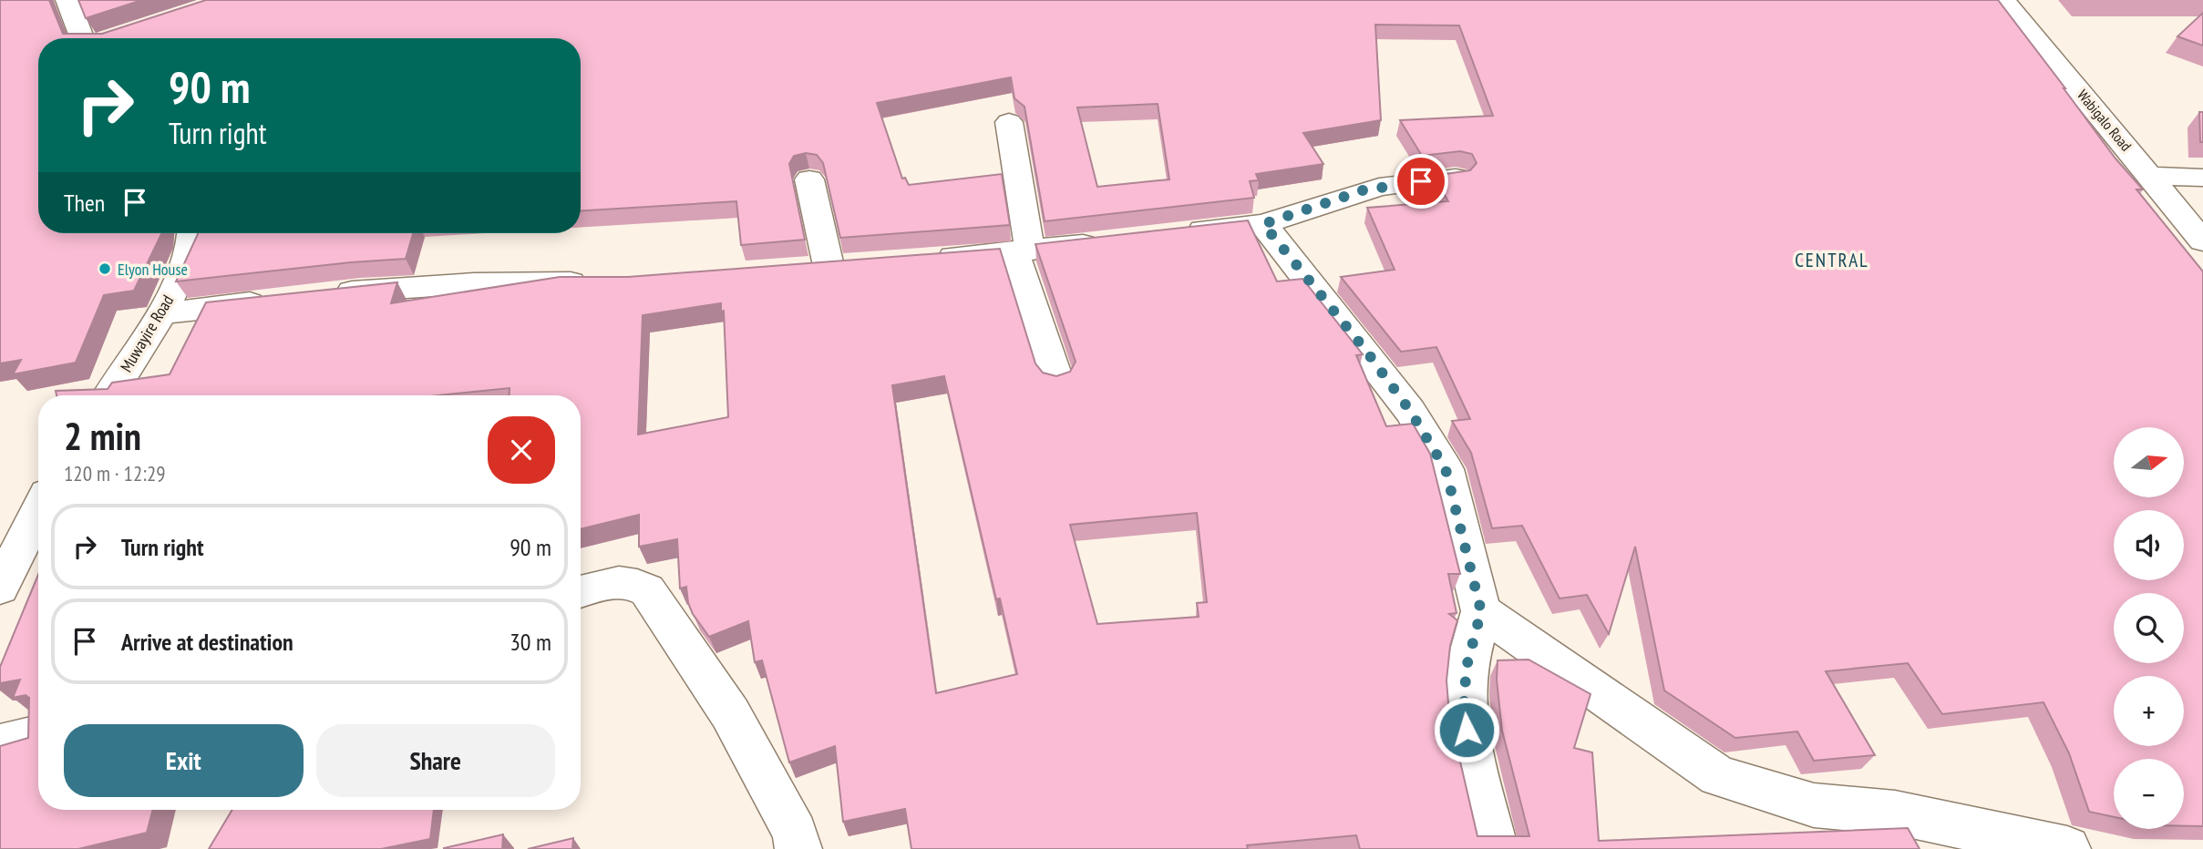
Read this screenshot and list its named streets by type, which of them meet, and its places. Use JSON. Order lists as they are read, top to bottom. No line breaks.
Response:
{"streets":{"street":["Wabigalo Road","Muwayire Road"]},"districts":["CENTRAL"],"places":["Elyon House"],"north":"right","page":{"turn":["90 m","Turn right"],"then":"Then","heading":["2 min","120 m · 12:29"],"map_buttons":["+","−"],"list":[{"name":"Turn right","value":"90 m"},{"name":"Arrive at destination","value":"30 m"}],"buttons":["Exit","Share"]}}
